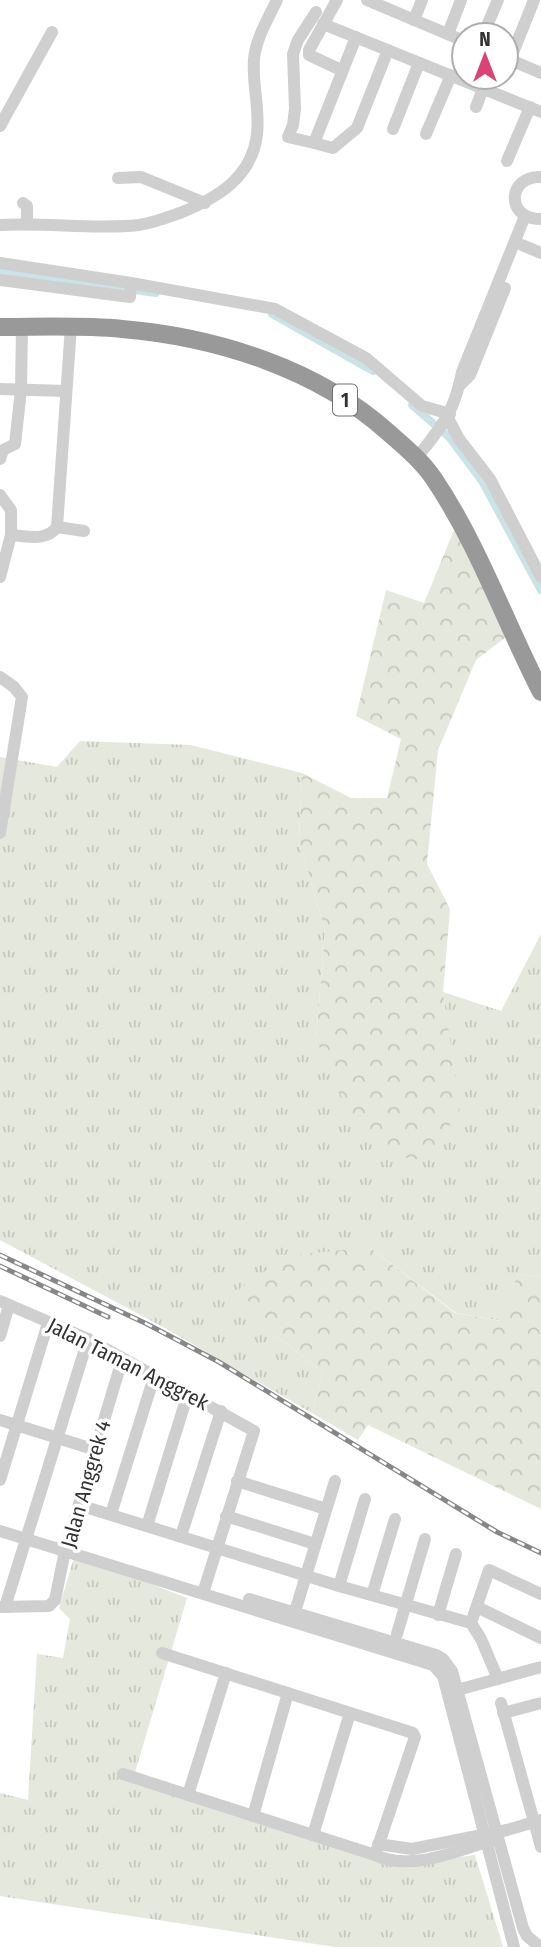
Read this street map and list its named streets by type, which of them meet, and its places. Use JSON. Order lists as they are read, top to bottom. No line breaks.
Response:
{"streets":{"highway":["1"],"street":["Jalan Taman Anggrek","Jalan Anggrek 4"]},"crossings":[["Jalan Taman Anggrek","Jalan Anggrek 4"]],"north":"top"}
